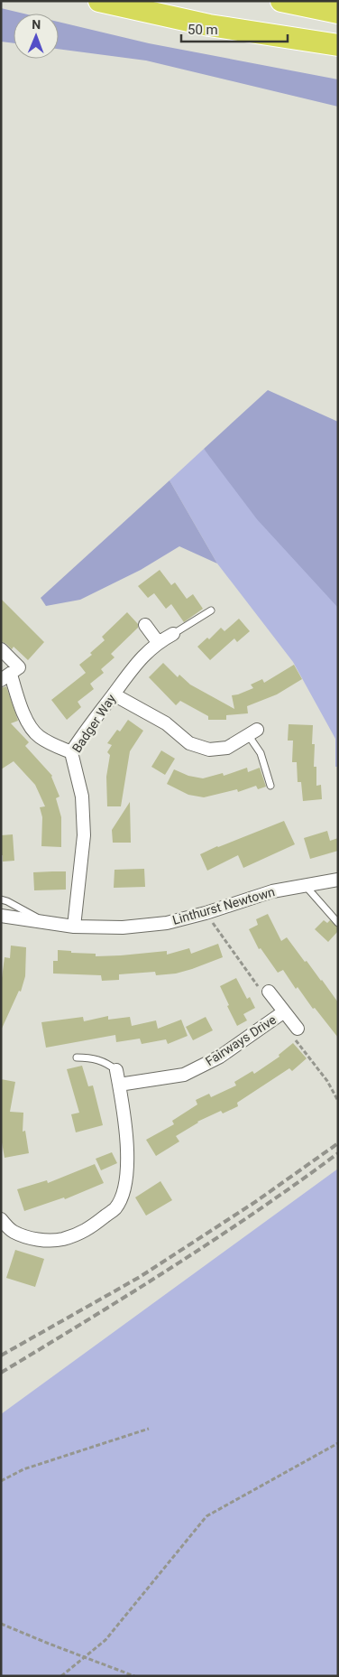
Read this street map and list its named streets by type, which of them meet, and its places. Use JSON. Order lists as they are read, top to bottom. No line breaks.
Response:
{"streets":{"street":["Badger Way","Linthurst Newtown","Fairways Drive"]},"crossings":[["Badger Way","Linthurst Newtown"]],"scale_bar":"50 m","north":"top"}
